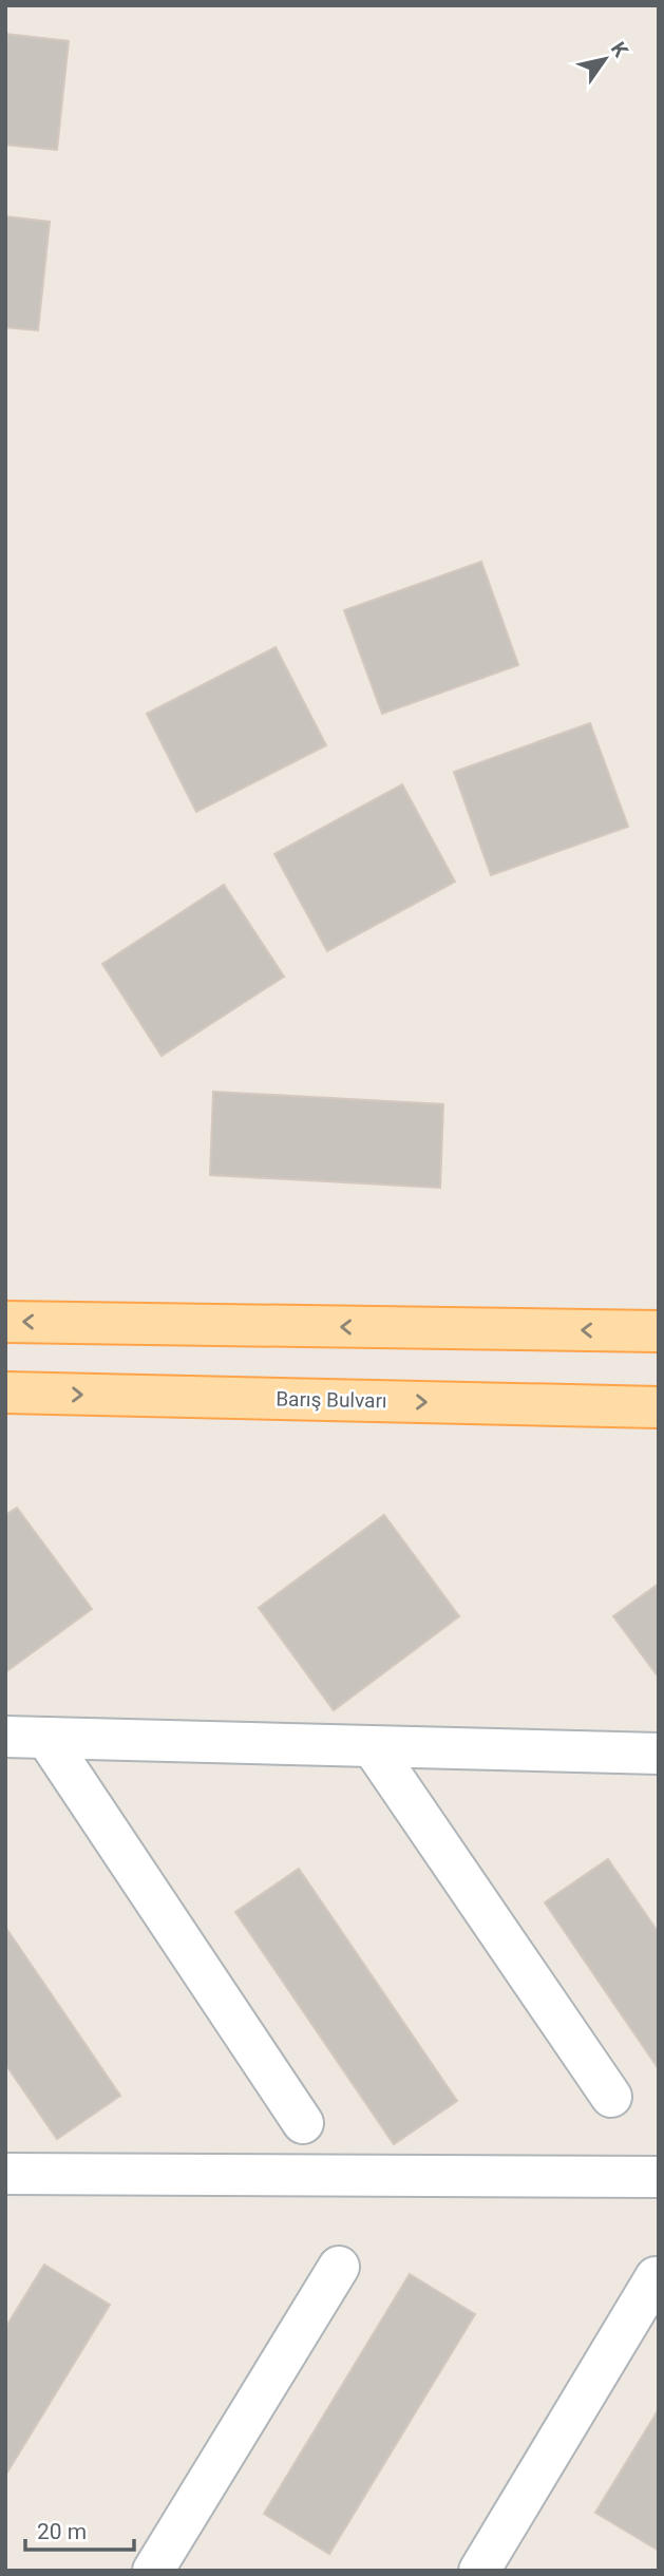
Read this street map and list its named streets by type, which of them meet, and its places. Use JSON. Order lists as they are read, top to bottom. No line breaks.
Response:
{"streets":{"main road":["Barış Bulvarı"]},"scale_bar":"20 m","north":"top right"}
